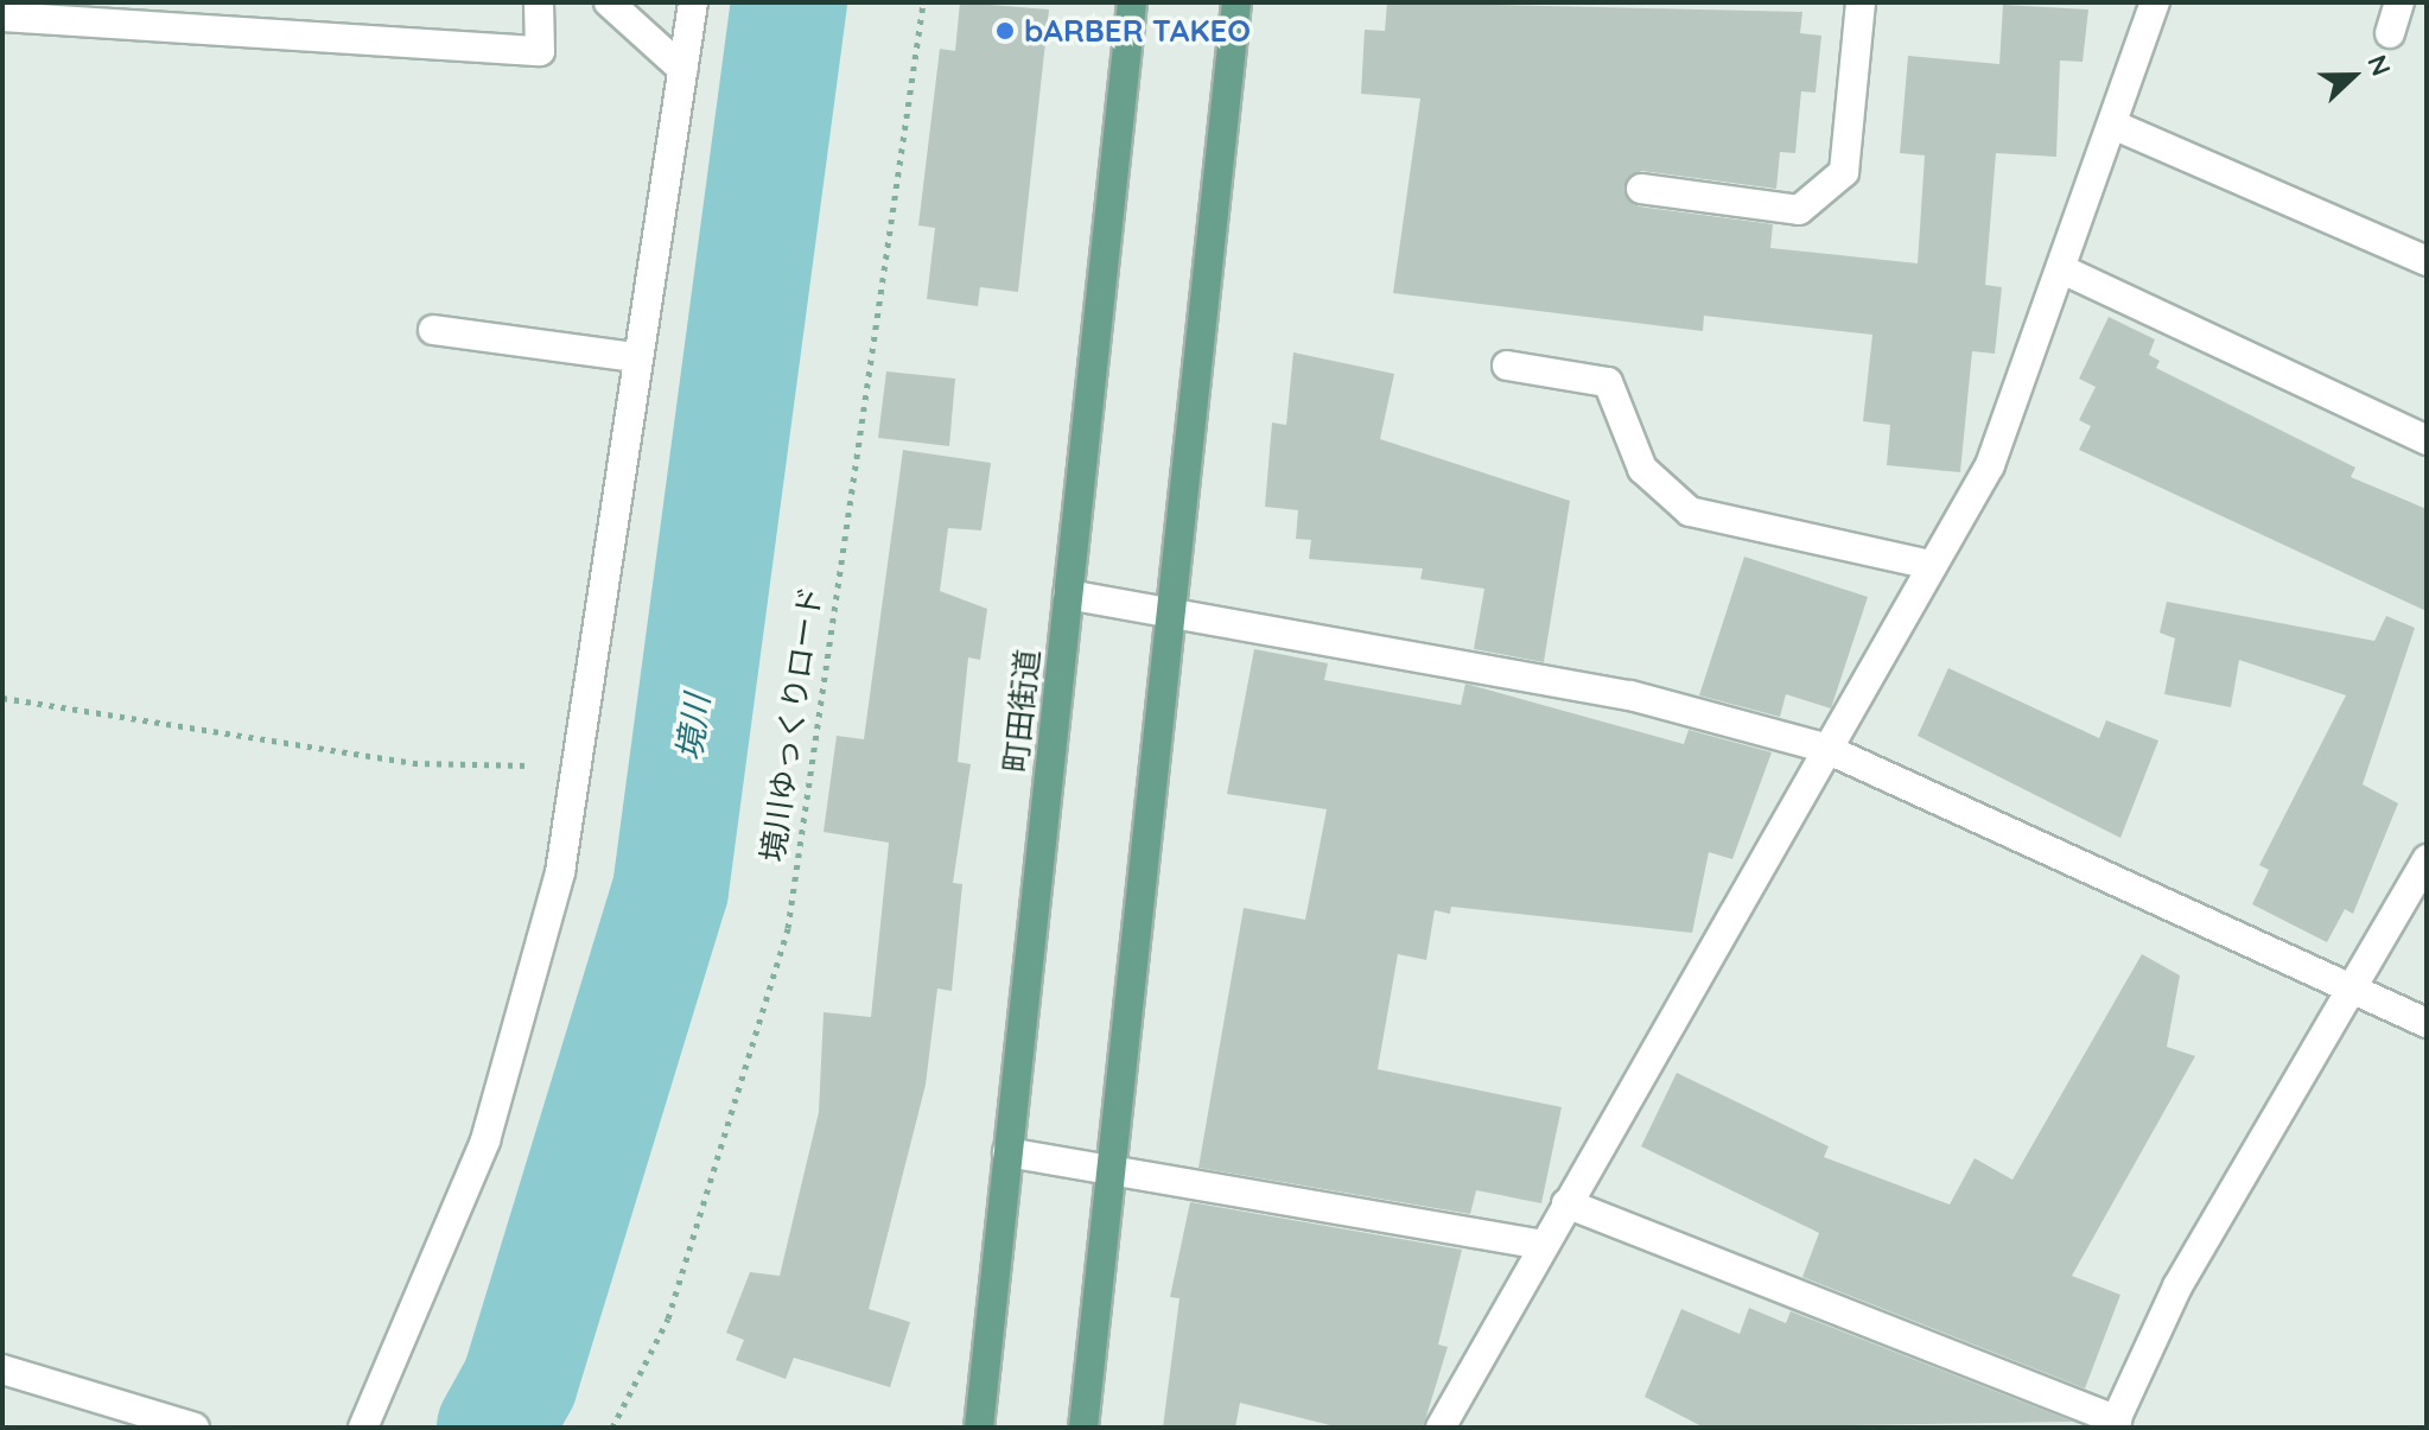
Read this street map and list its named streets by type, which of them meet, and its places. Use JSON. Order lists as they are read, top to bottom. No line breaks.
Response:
{"streets":{"main road":["町田街道"],"path":["境川ゆっくりロード"]},"water":["境川"],"places":["bARBER TAKEO"],"north":"right"}
